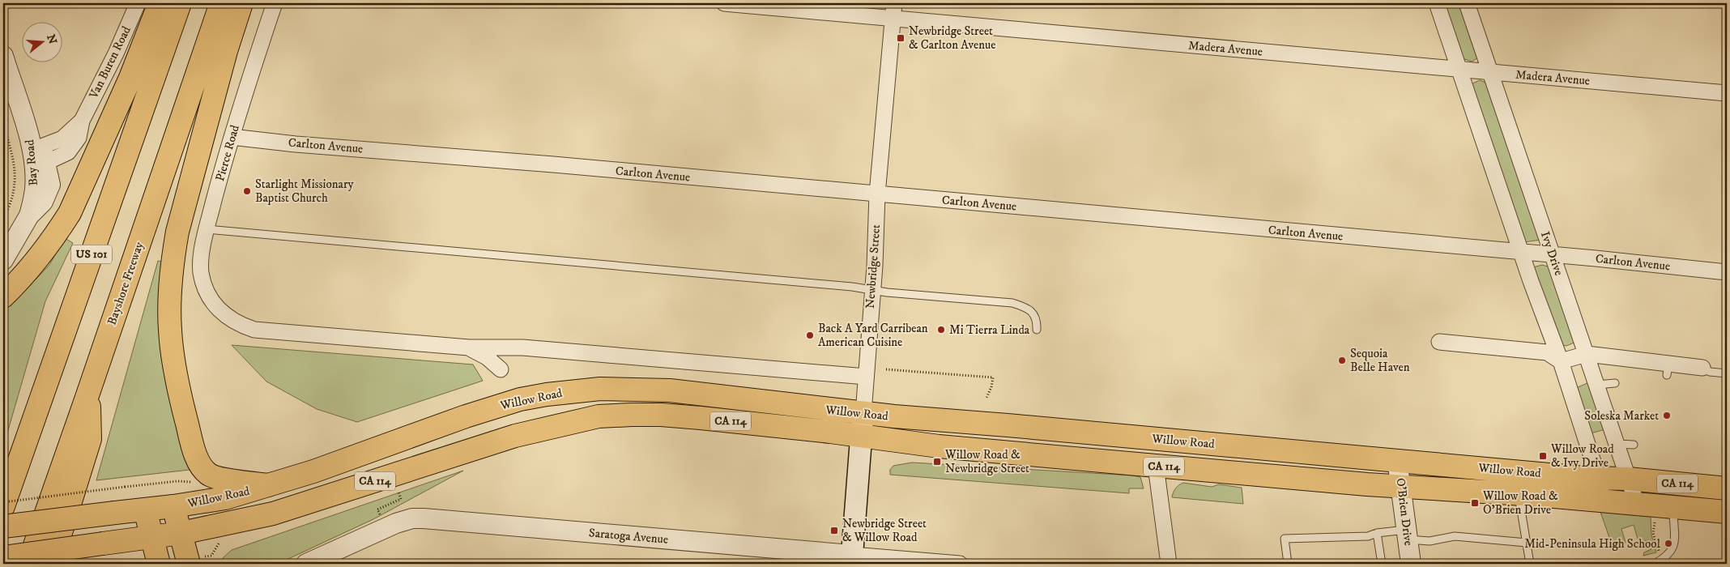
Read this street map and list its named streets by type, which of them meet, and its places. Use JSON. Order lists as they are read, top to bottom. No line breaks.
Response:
{"streets":{"main road":["US 101","Newbridge Street","Bayshore Freeway","Willow Road","CA 114"],"street":["Madera Avenue","Van Buren Road","Carlton Avenue","Pierce Road","Bay Road","Ivy Drive","O'Brien Drive","Saratoga Avenue"]},"crossings":[["Madera Avenue","Ivy Drive"],["Madera Avenue","Newbridge Street"],["Van Buren Road","Bay Road"],["Carlton Avenue","Pierce Road"],["Carlton Avenue","Ivy Drive"],["Carlton Avenue","Newbridge Street"],["Ivy Drive","Willow Road"],["Newbridge Street","Willow Road"],["Newbridge Street","Saratoga Avenue"],["Willow Road","O'Brien Drive"]],"places":{"transit":["Newbridge Street & Carlton Avenue","Willow Road & Ivy Drive","Willow Road & Newbridge Street","Willow Road & O'Brien Drive","Newbridge Street & Willow Road"],"other":["Starlight Missionary Baptist Church","Mi Tierra Linda","Back A Yard Carribean American Cuisine","Sequoia Belle Haven","Soleska Market","Mid-Peninsula High School"]},"north":"right"}
